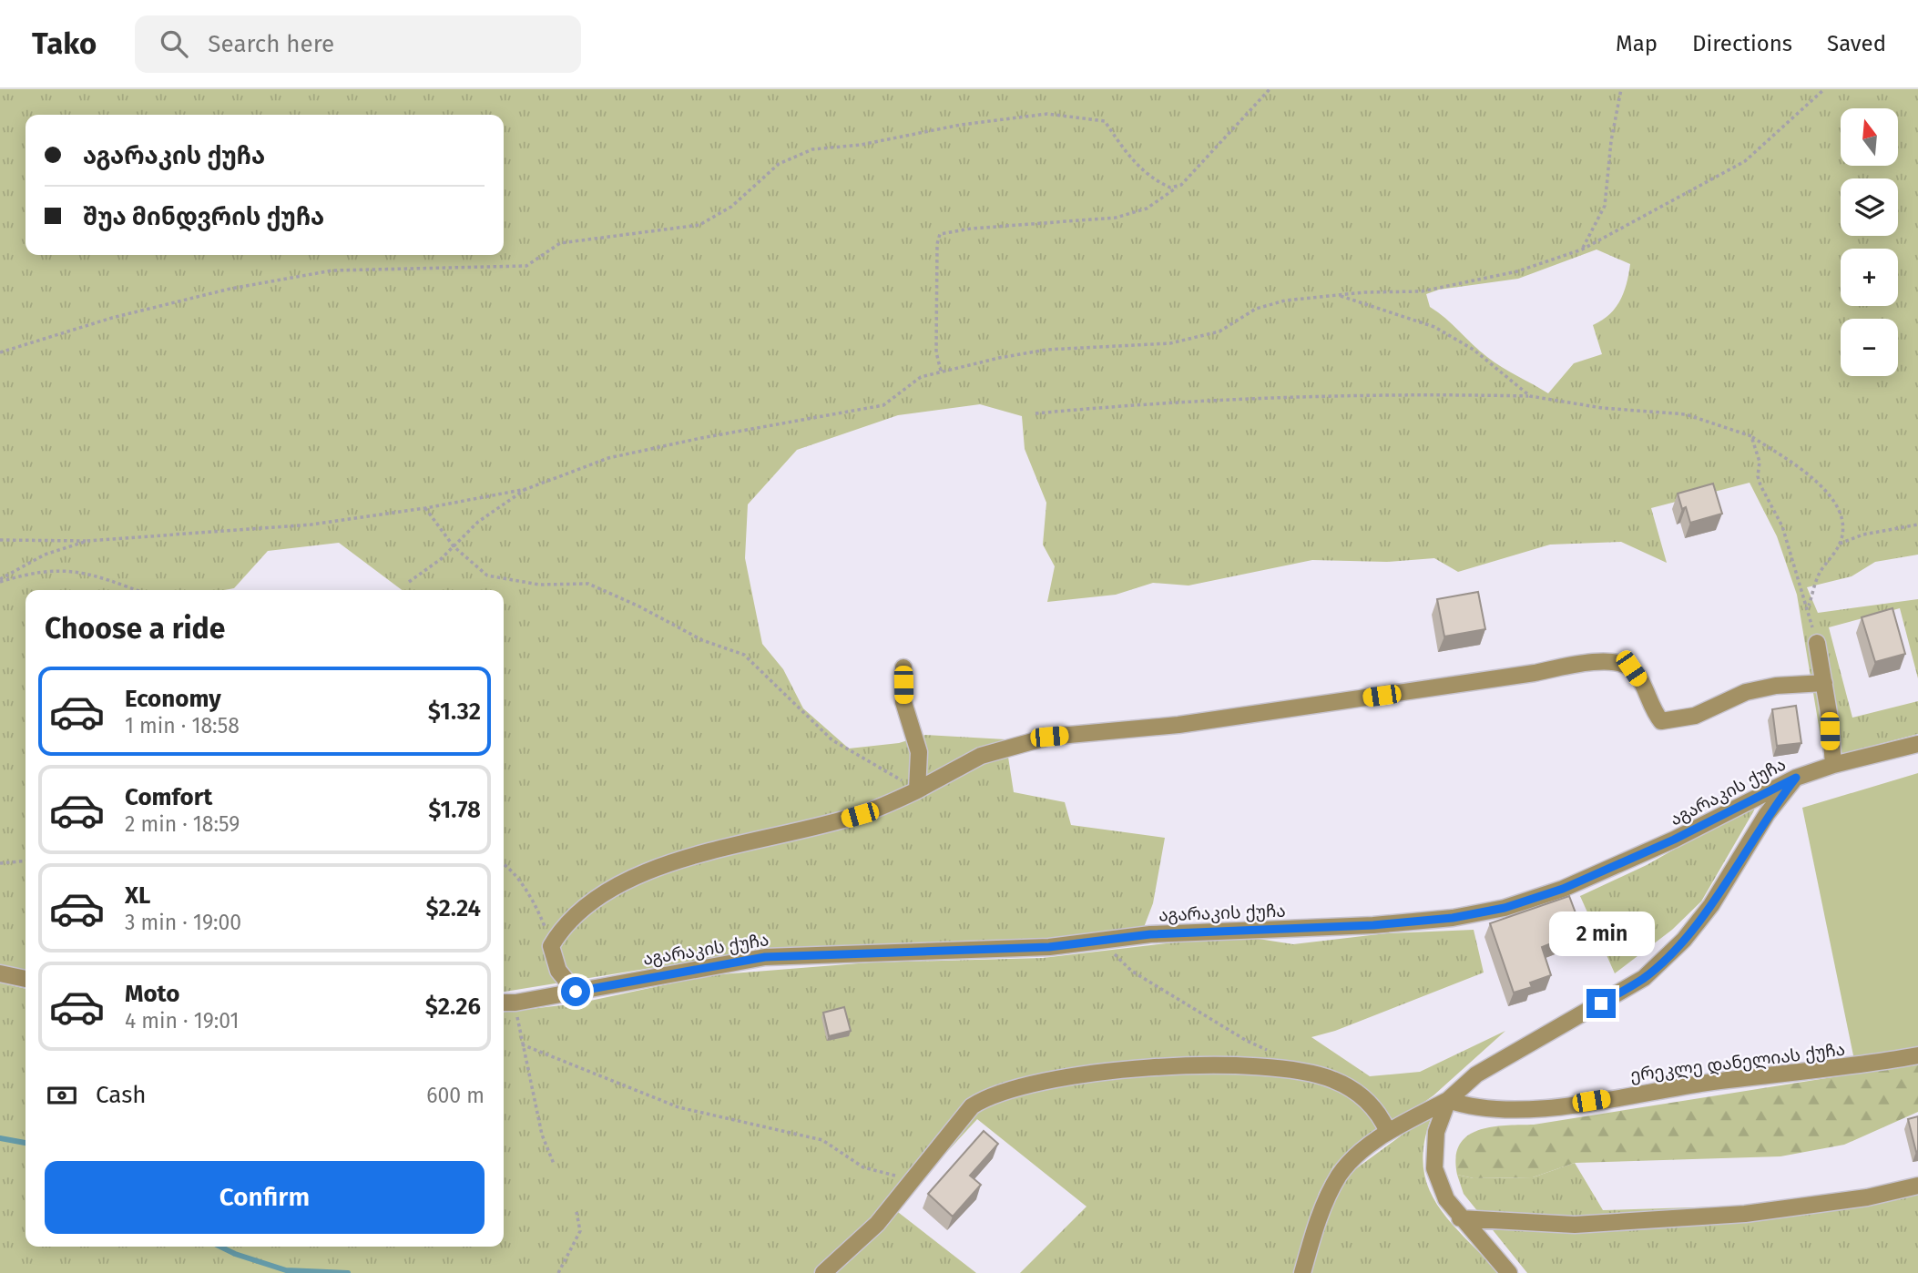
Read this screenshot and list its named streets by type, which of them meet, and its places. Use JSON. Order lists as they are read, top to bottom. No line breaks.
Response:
{"streets":{"street":["აგარაკის ქუჩა","ერეკლე დანელიას ქუჩა"]},"north":"top","page":{"header":"Tako","search":"Search here","nav":["Map","Directions","Saved"],"map_buttons":["+","−"],"banner":["აგარაკის ქუჩა","შუა მინდვრის ქუჩა"],"heading":"Choose a ride","list":[{"name":"Economy","note":"1 min · 18:58","value":"$1.32"},{"name":"Comfort","note":"2 min · 18:59","value":"$1.78"},{"name":"XL","note":"3 min · 19:00","value":"$2.24"},{"name":"Moto","note":"4 min · 19:01","value":"$2.26"}],"bubble":"2 min","pay":["Cash","600 m"],"buttons":"Confirm"}}
